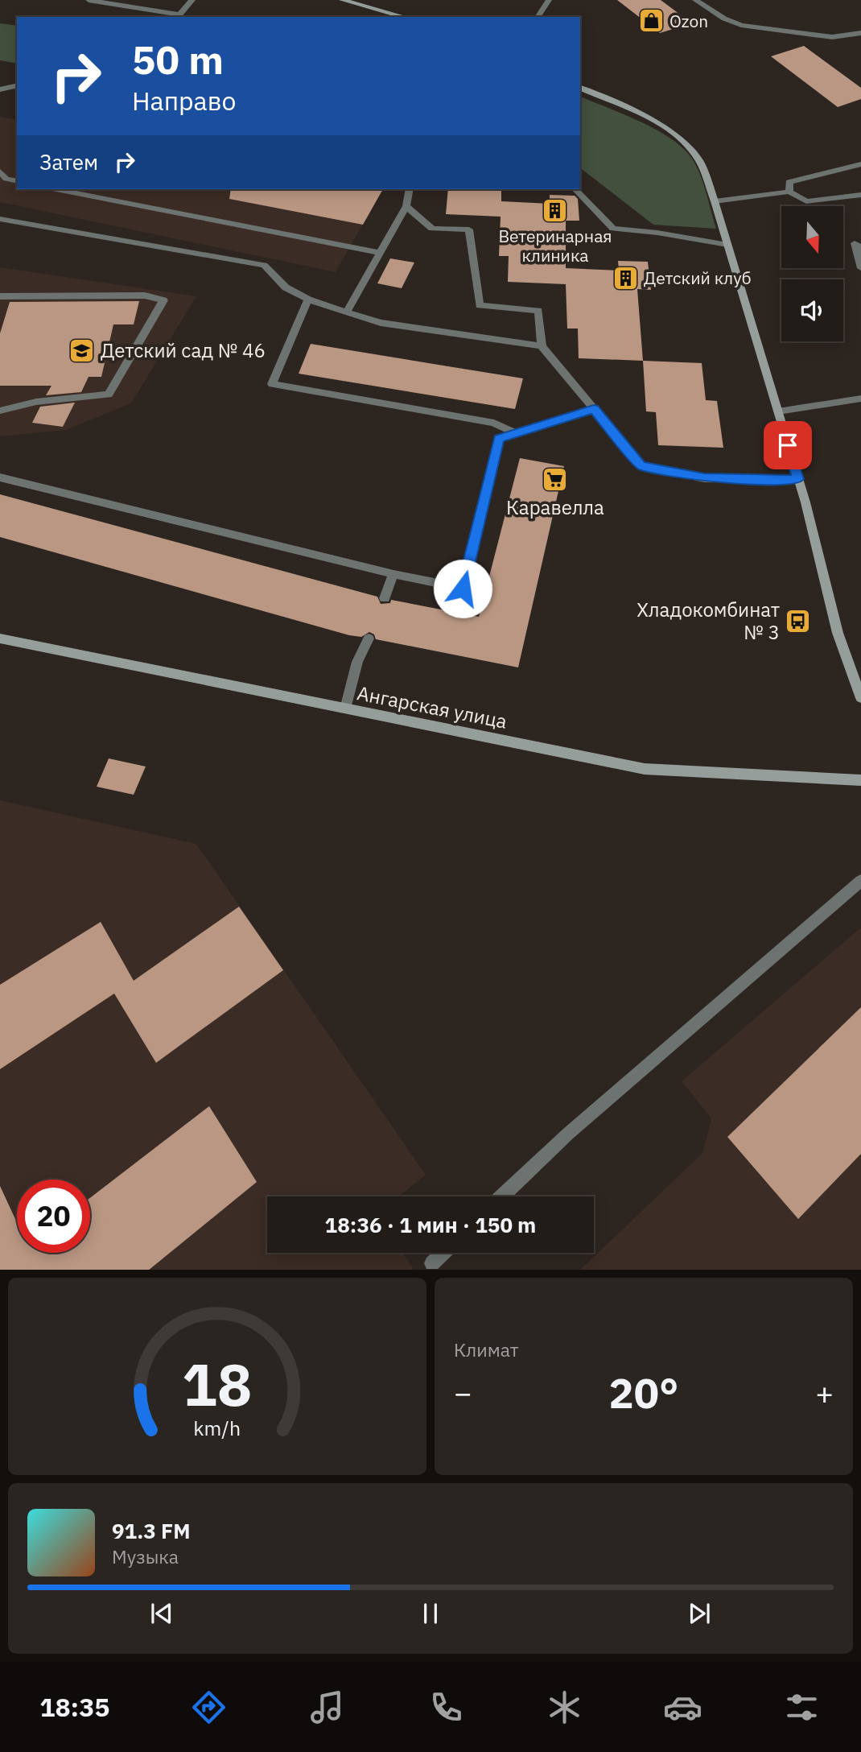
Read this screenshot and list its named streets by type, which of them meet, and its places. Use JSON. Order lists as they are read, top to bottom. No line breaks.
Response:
{"streets":{"main road":["Ангарская улица"]},"places":{"shop":["Ozon"],"building":["Ветеринарная клиника","Детский клуб"],"school or university":["Детский сад № 46"],"supermarket":["Каравелла"],"bus stop":["Хладокомбинат № 3"]},"north":"bottom","page":{"turn":["50 m","Направо"],"then":"Затем","limit":"20","trip":"18:36 · 1 мин · 150 m","tile":"Климат","heat":["−","20°","+"],"song":["91.3 FM","Музыка"],"tabs":"18:35","gauge":["18","km/h"]}}
